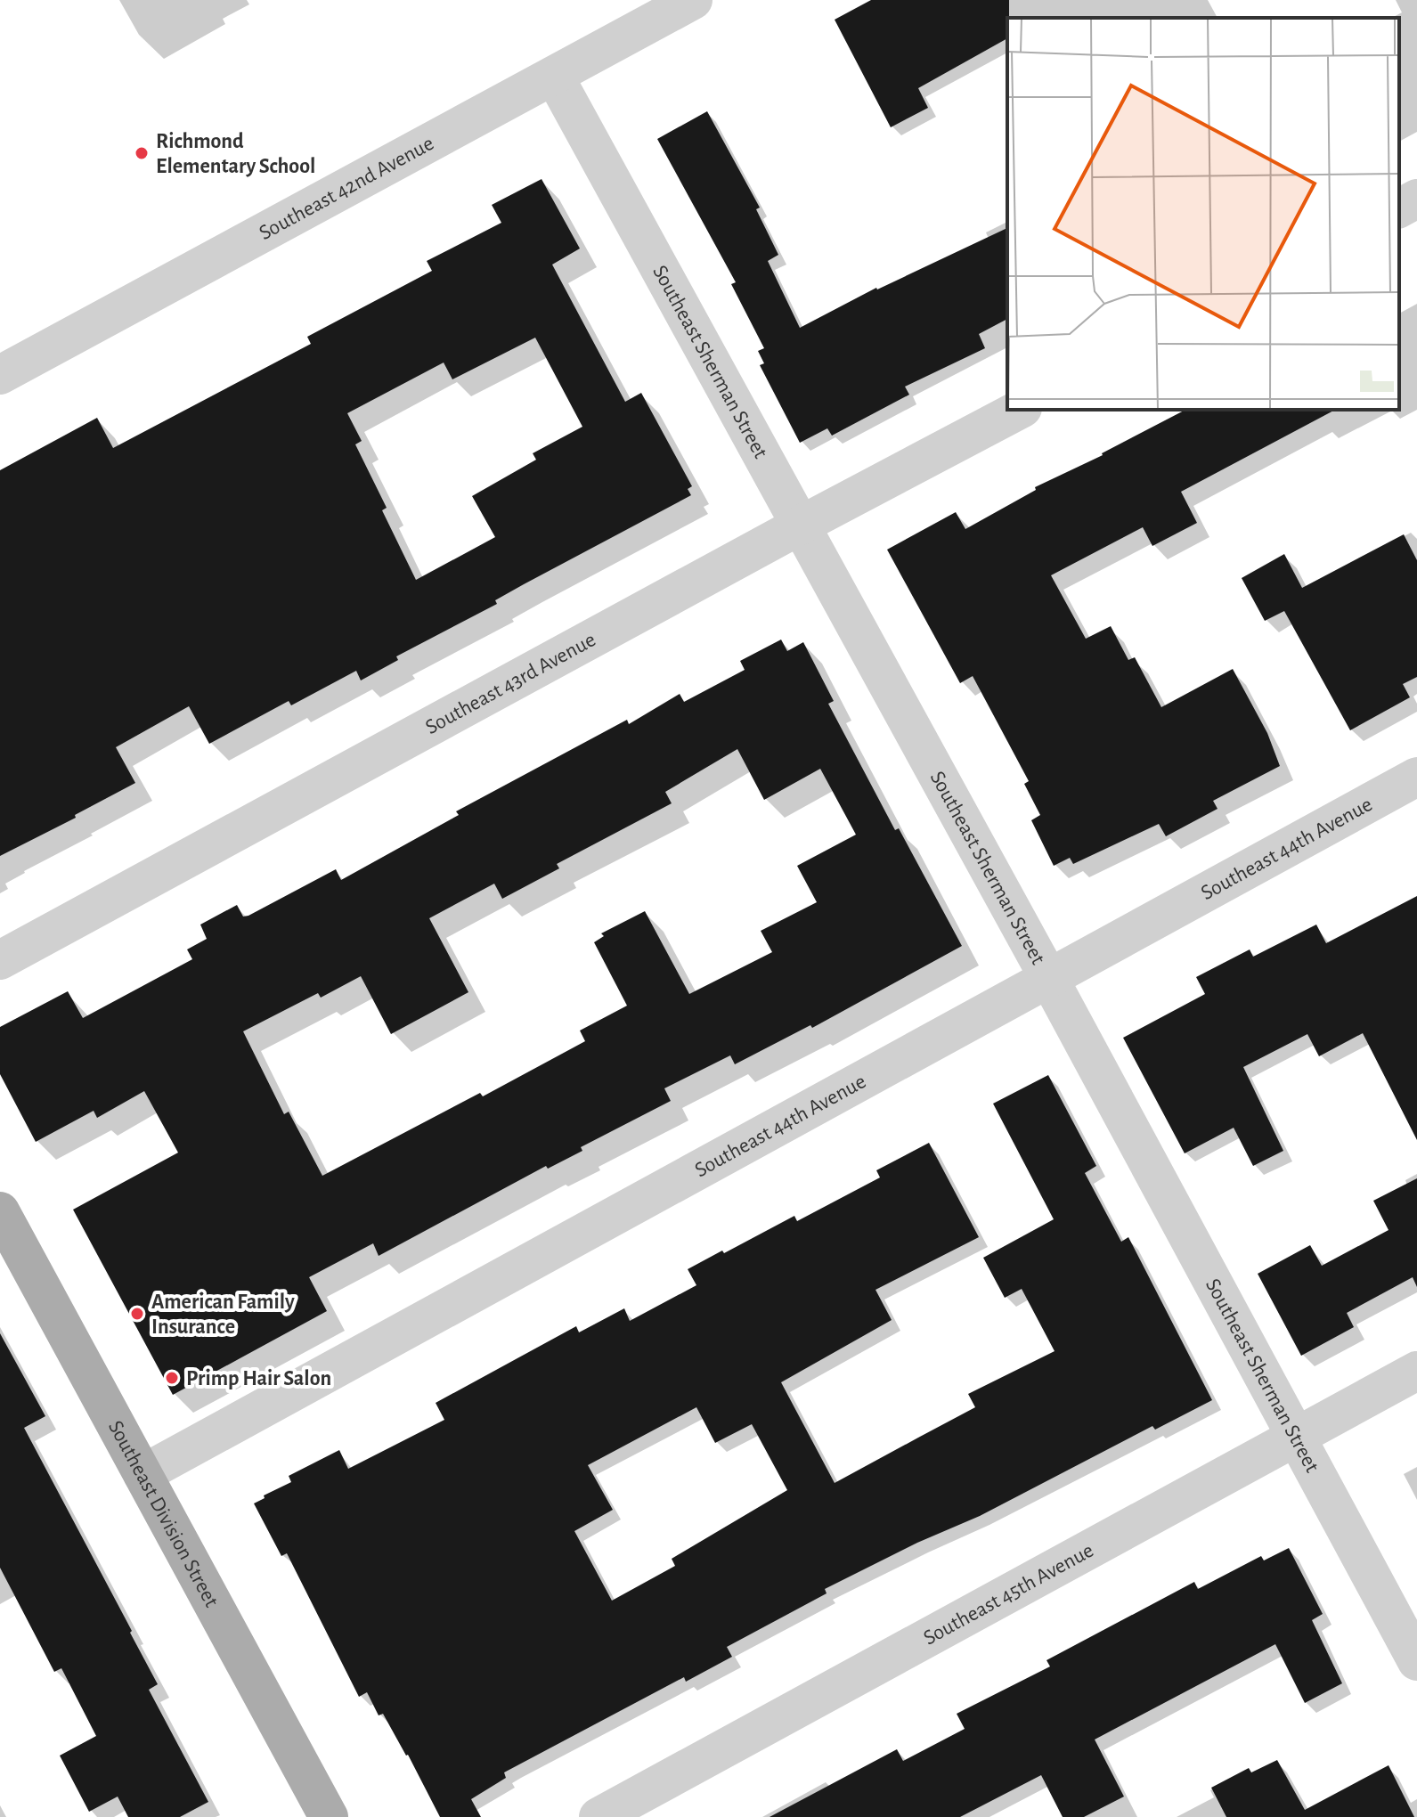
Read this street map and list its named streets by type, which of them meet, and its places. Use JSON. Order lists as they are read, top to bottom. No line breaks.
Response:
{"streets":{"main road":["Southeast Division Street"],"street":["Southeast 42nd Avenue","Southeast Sherman Street","Southeast 43rd Avenue","Southeast 44th Avenue","Southeast 45th Avenue"]},"crossings":[["Southeast 42nd Avenue","Southeast Sherman Street"],["Southeast Sherman Street","Southeast 43rd Avenue"],["Southeast Sherman Street","Southeast 44th Avenue"],["Southeast Sherman Street","Southeast 45th Avenue"],["Southeast 44th Avenue","Southeast Division Street"]],"places":["Richmond Elementary School","American Family Insurance","Primp Hair Salon"]}
